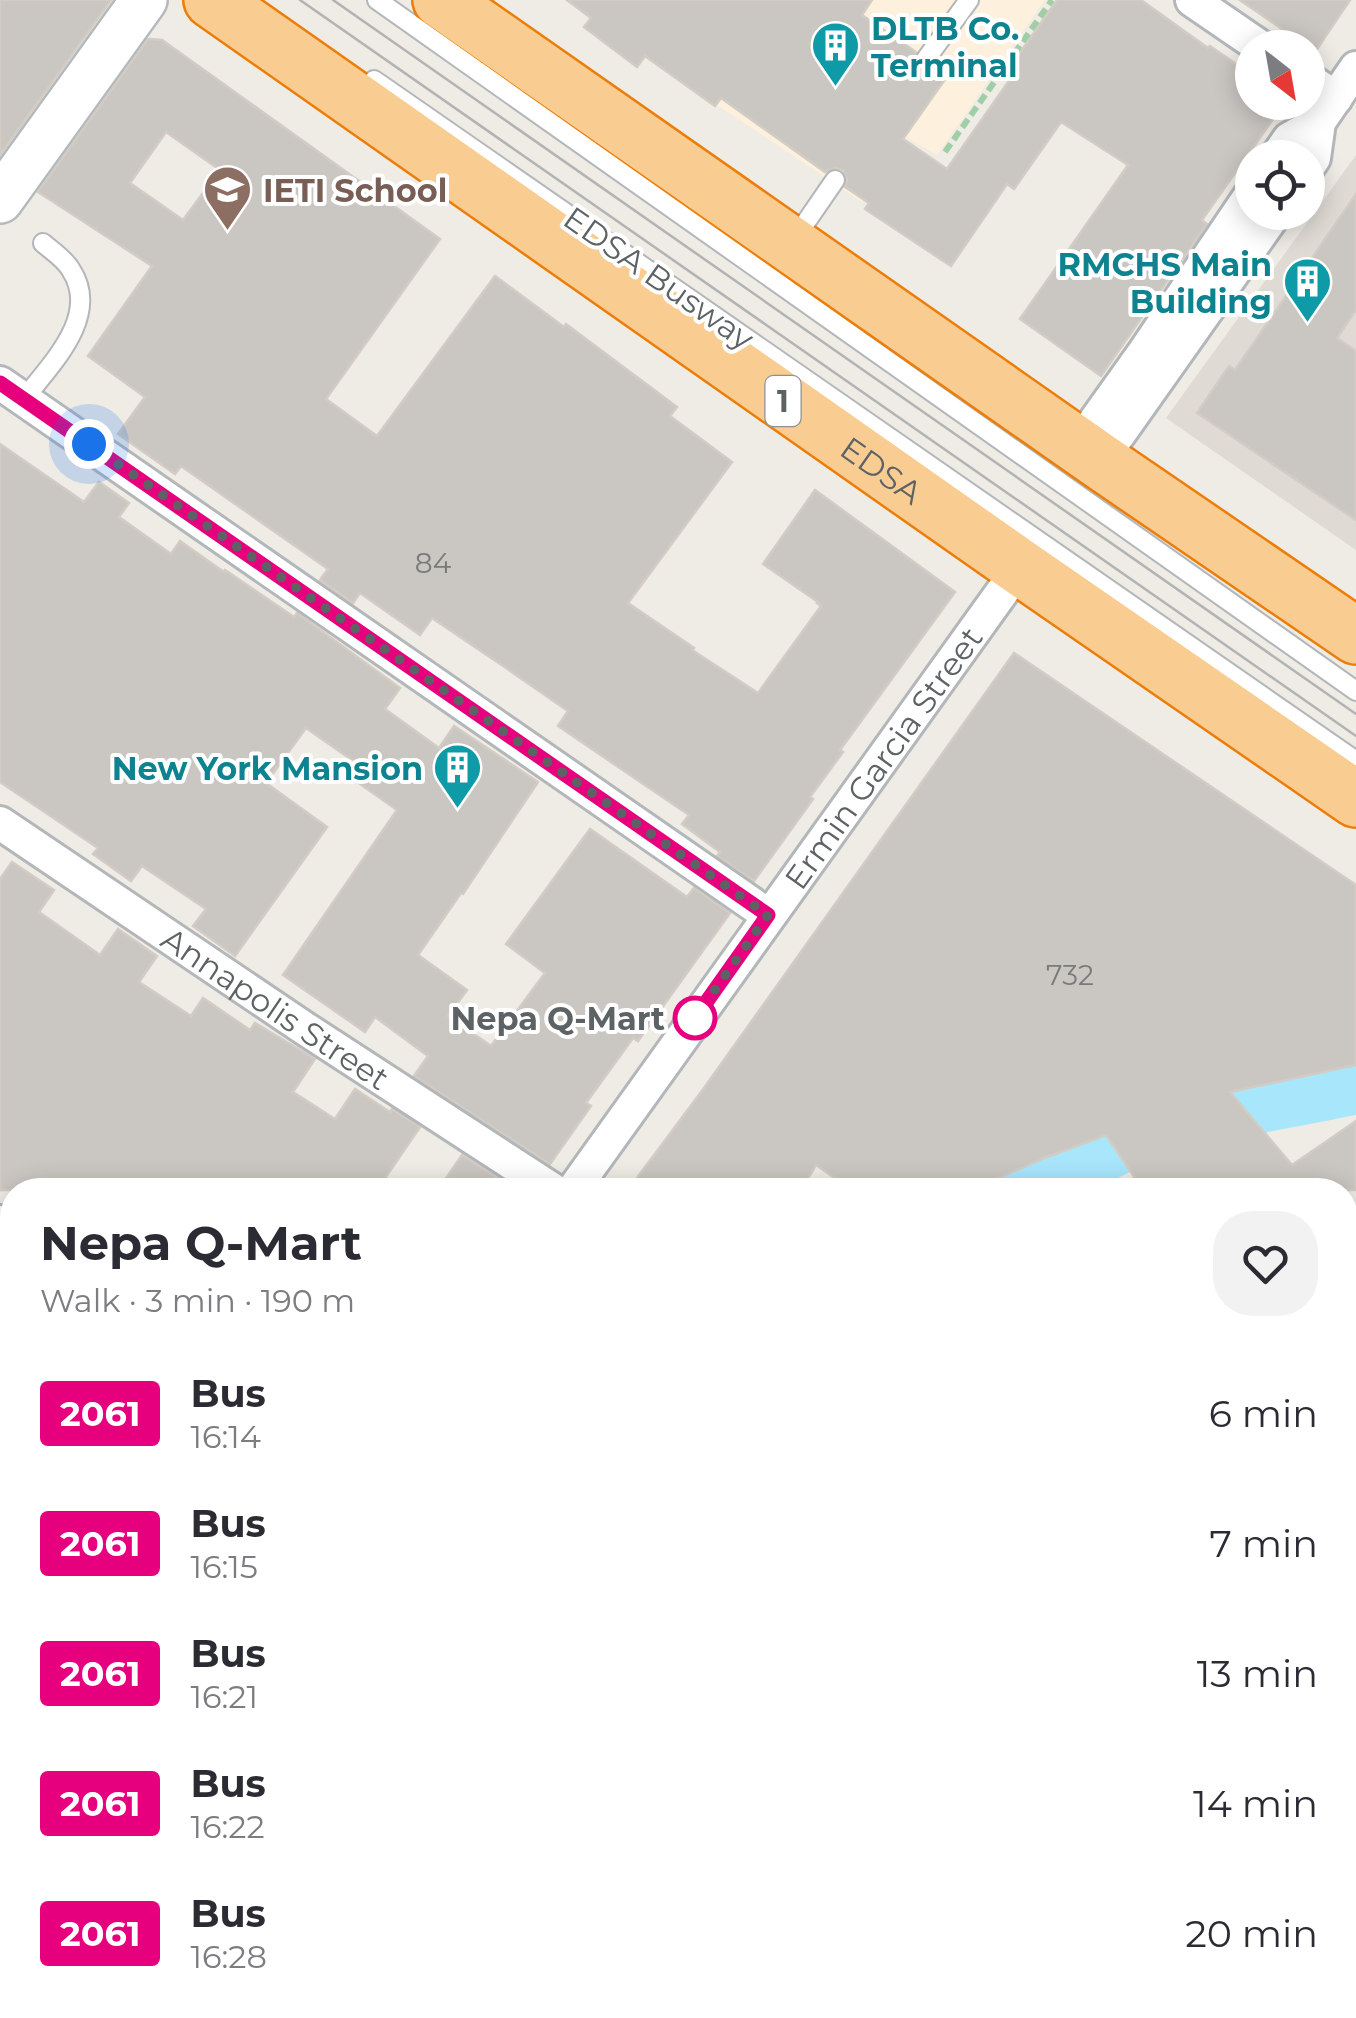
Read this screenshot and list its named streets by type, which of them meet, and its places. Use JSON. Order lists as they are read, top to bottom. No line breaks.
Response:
{"streets":{"highway":["1","EDSA"],"street":["Ermin Garcia Street","Annapolis Street"],"lane":["EDSA Busway"]},"crossings":[["EDSA","Ermin Garcia Street"]],"places":{"building":["DLTB Co. Terminal","RMCHS Main Building","New York Mansion"],"school or university":["IETI School"],"other":["Nepa Q-Mart"]},"lines":["bus line 2061"],"house_numbers":["84","732"],"north":"bottom right","page":{"heading":["Nepa Q-Mart","Walk · 3 min · 190 m"],"list":[{"mark":"2061","name":"Bus","note":"16:14","value":"6 min"},{"mark":"2061","name":"Bus","note":"16:15","value":"7 min"},{"mark":"2061","name":"Bus","note":"16:21","value":"13 min"},{"mark":"2061","name":"Bus","note":"16:22","value":"14 min"},{"mark":"2061","name":"Bus","note":"16:28","value":"20 min"}]}}
